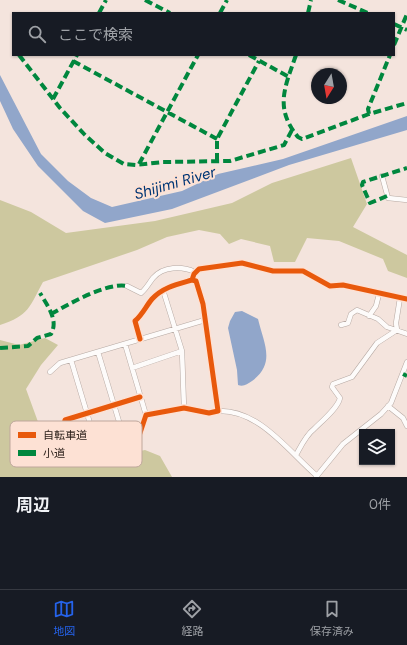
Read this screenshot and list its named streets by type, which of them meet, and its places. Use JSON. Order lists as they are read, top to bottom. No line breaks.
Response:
{"water":["Shijimi River"],"legend":["自転車道","小道"],"north":"bottom","page":{"search":"ここで検索","heading":["周辺","0件"],"nav":["地図","経路","保存済み"]}}
